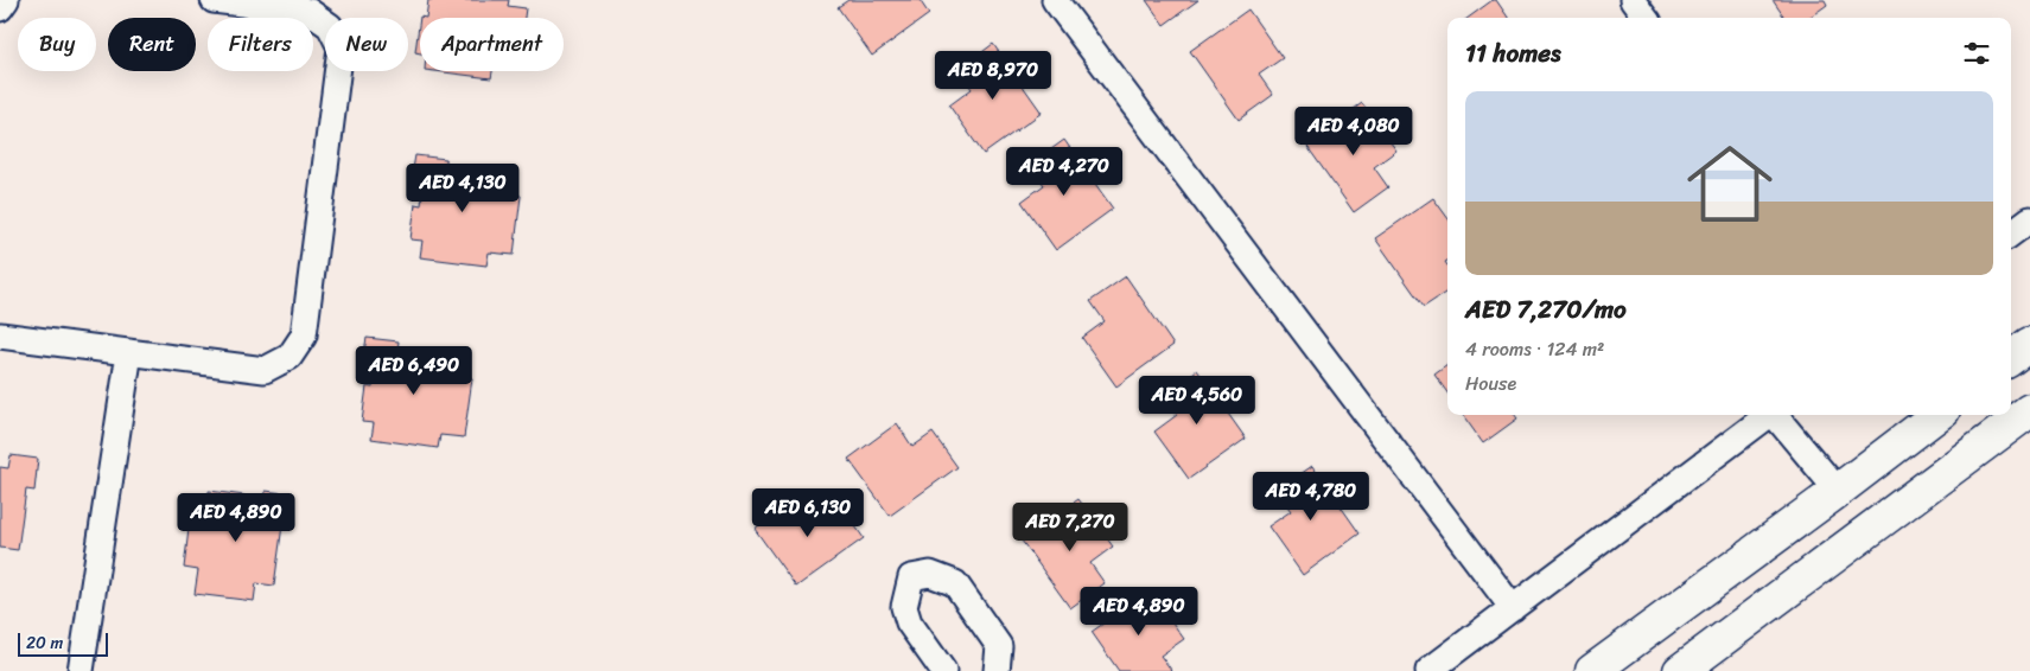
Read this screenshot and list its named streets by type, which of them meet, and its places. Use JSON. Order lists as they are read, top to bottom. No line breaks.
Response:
{"scale_bar":"20 m","page":{"chip":["Buy","Rent","Filters","New","Apartment"],"heading":"11 homes","price":["AED 8,970","AED 4,080","AED 4,270","AED 4,130","AED 6,490","AED 4,560","AED 4,780","AED 6,130","AED 4,890","AED 7,270","AED 4,890"],"list":[{"name":"AED 7,270/mo","note":"4 rooms · 124 m² · House"}],"scale":"20 m"}}
